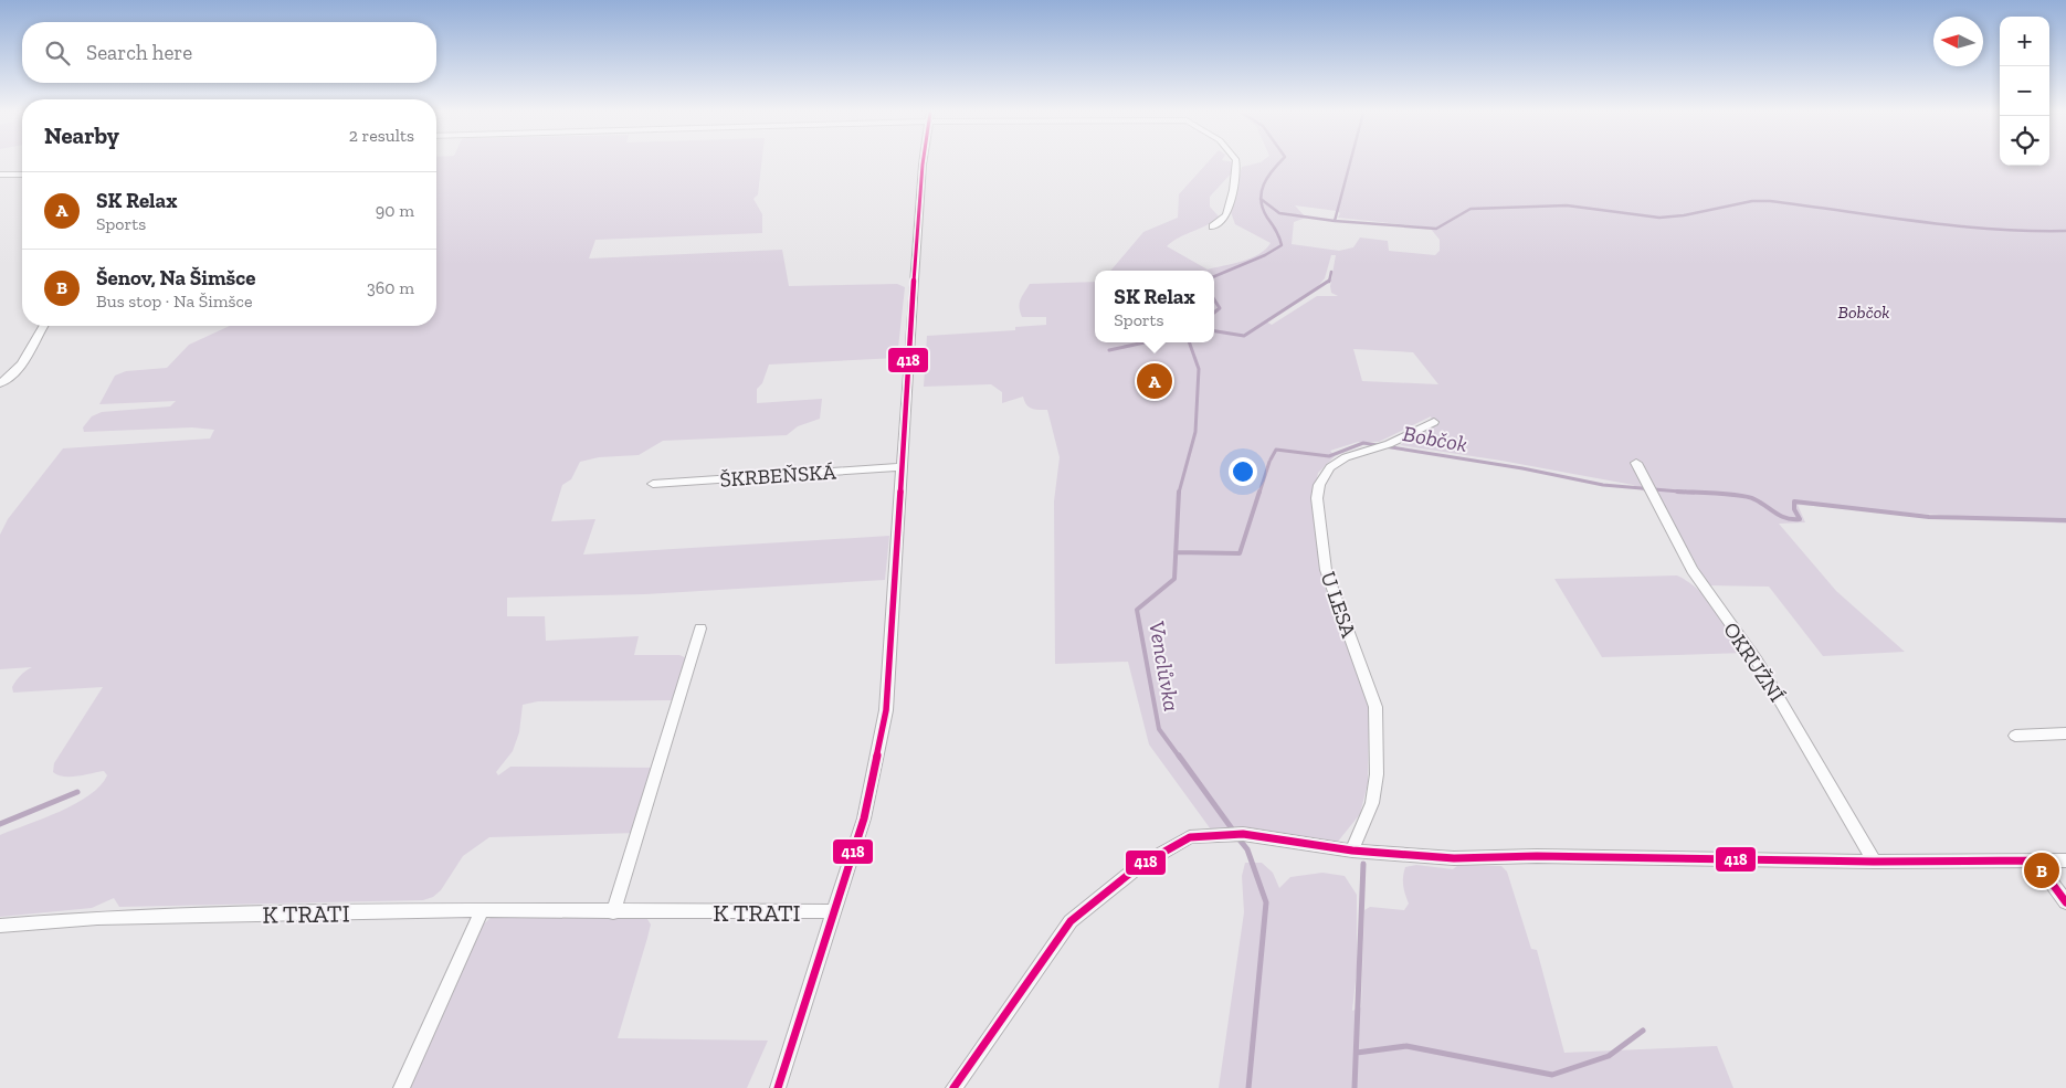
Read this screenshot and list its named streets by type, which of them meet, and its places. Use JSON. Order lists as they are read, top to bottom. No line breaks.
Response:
{"streets":{"street":["ŠKRBEŇSKÁ","U LESA","OKRUŽNÍ","K TRATI"]},"water":["Bobčok","Venclůvka"],"parks":["Bobčok"],"lines":["transit line 418"],"north":"left","page":{"map_buttons":["+","−"],"search":"Search here","heading":["Nearby","2 results"],"list":[{"mark":"A","name":"SK Relax","note":"Sports","value":"90 m"},{"mark":"B","name":"Šenov, Na Šimšce","note":"Bus stop · Na Šimšce","value":"360 m"}],"popup":["SK Relax","Sports"],"pins":["A","B"]}}
